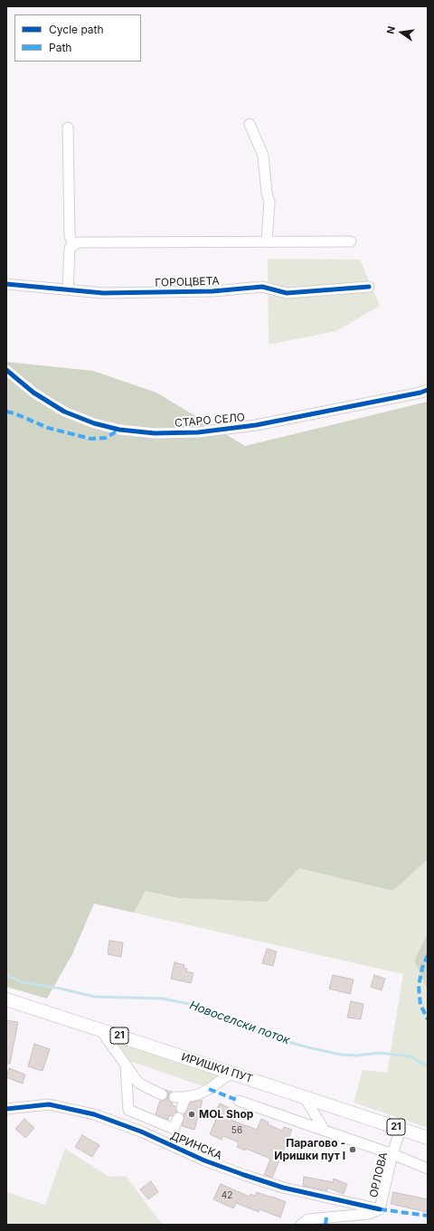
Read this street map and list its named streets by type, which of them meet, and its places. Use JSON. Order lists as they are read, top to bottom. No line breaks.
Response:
{"streets":{"main road":["21","ИРИШКИ ПУТ"],"street":["ГОРОЦВЕТА","СТАРО СЕЛО","ДРИНСКА","ОРЛОВА"]},"crossings":[["ИРИШКИ ПУТ","ОРЛОВА"],["ДРИНСКА","ОРЛОВА"]],"water":["Новоселски поток"],"places":["MOL Shop","Парагово - Иришки пут I"],"house_numbers":["56","42"],"legend":["Cycle path","Path"],"north":"left"}
